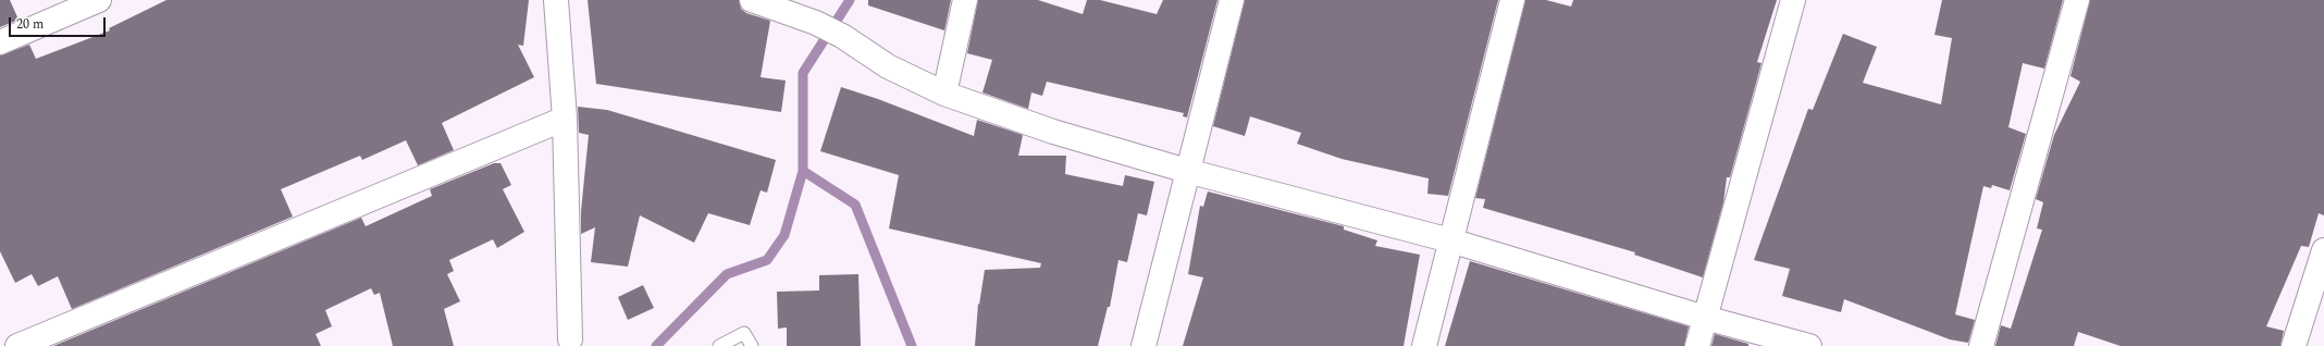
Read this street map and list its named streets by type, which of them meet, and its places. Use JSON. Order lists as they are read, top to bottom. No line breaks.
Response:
{"scale_bar":"20 m"}
